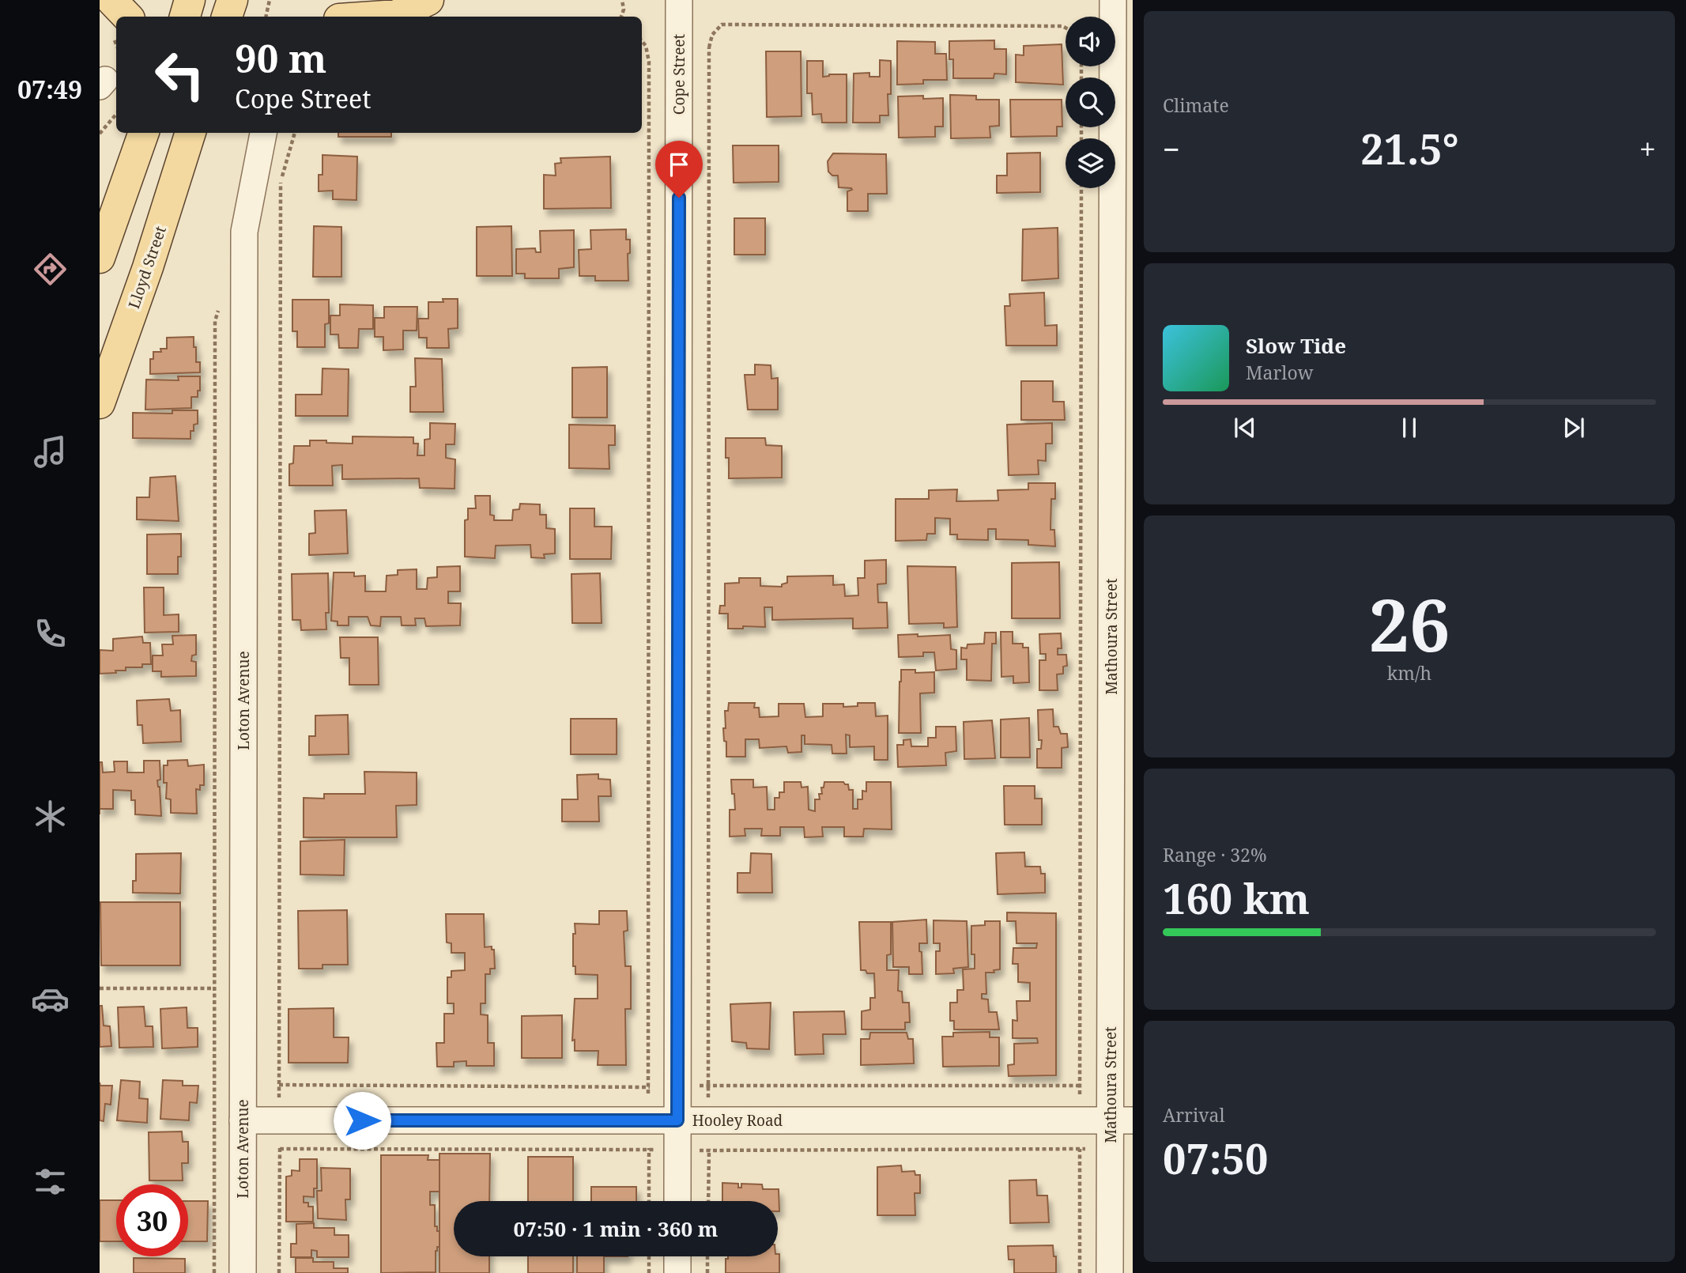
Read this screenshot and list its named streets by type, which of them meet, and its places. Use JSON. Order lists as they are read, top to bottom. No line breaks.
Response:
{"streets":{"main road":["Lloyd Street"],"street":["Cope Street","Mathoura Street","Loton Avenue","Hooley Road"]},"crossings":[["Cope Street","Hooley Road"],["Mathoura Street","Hooley Road"],["Loton Avenue","Hooley Road"]],"page":{"tabs":"07:49","tile":["Climate",["26","km/h"],["Range · 32%","160 km"],["Arrival","07:50"]],"turn":["90 m","Cope Street"],"heat":["−","21.5°","+"],"song":["Slow Tide","Marlow"],"limit":"30","trip":"07:50 · 1 min · 360 m"}}
